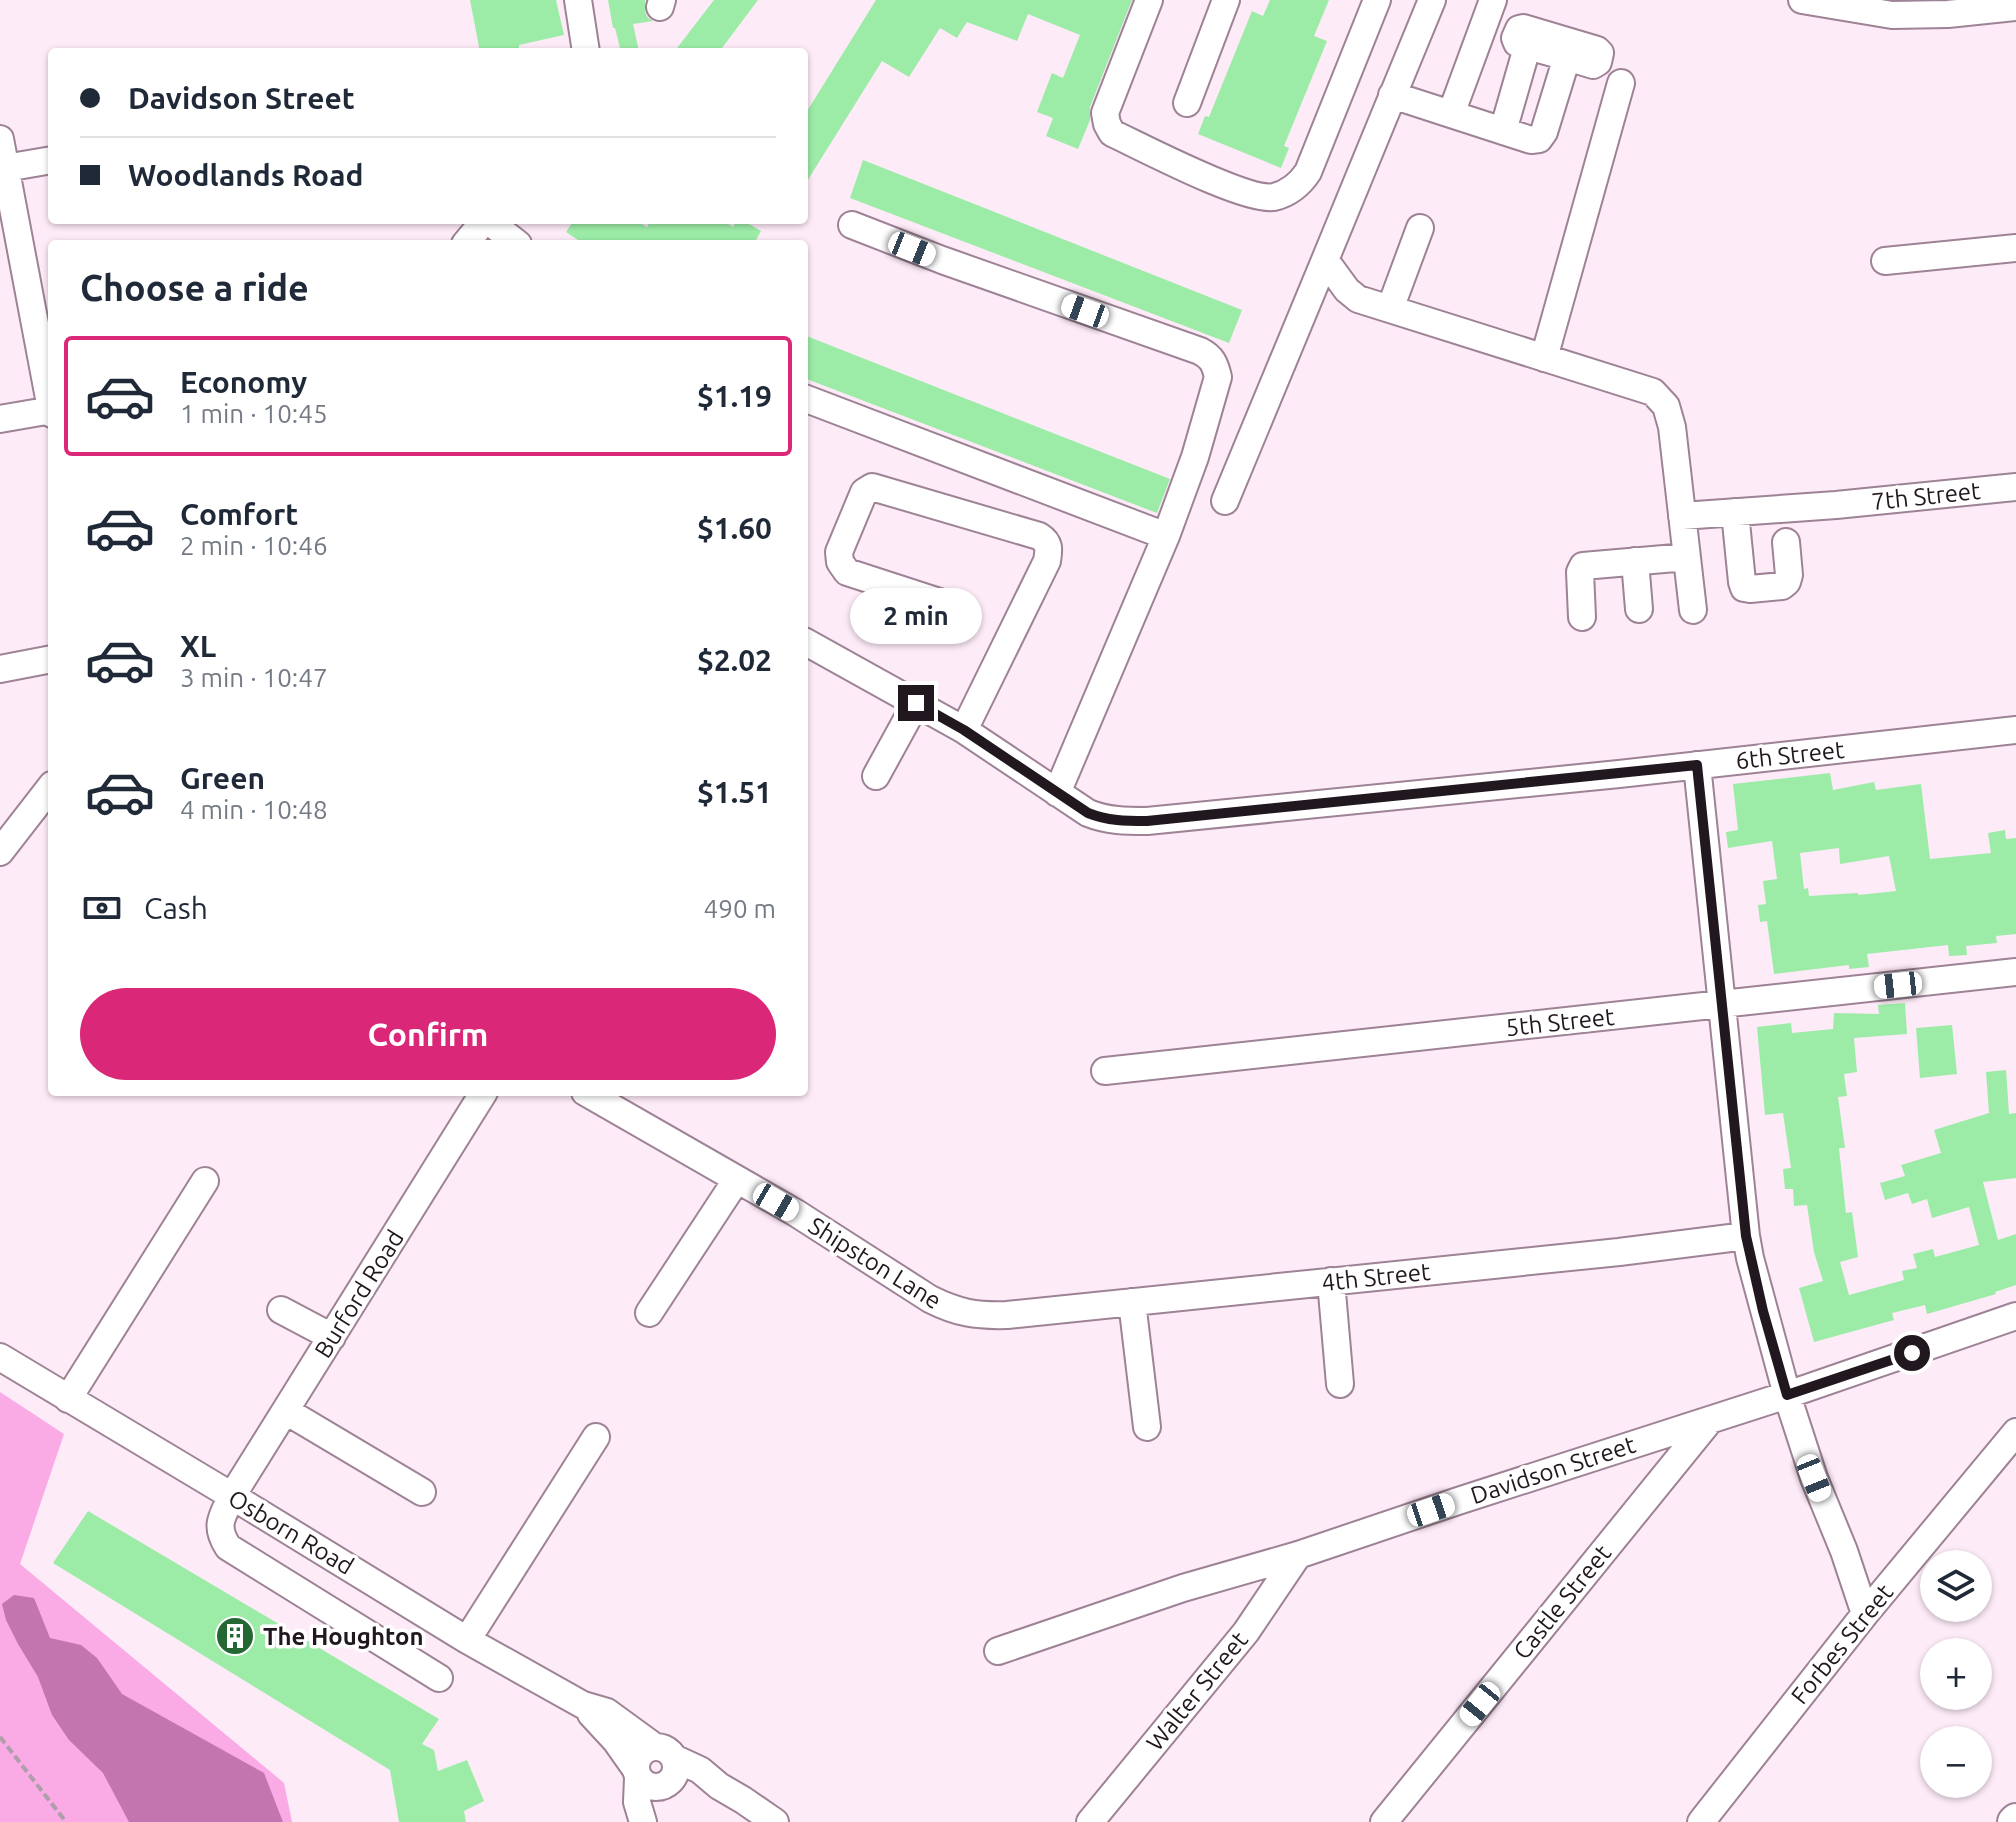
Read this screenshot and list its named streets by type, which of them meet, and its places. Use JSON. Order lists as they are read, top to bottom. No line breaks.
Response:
{"streets":{"street":["7th Street","6th Street","5th Street","Shipston Lane","4th Street","Burford Road","Davidson Street","Osborn Road","Castle Street","Forbes Street","Walter Street"]},"crossings":[["Shipston Lane","4th Street"],["Burford Road","Osborn Road"],["Davidson Street","Castle Street"],["Davidson Street","Walter Street"]],"places":{"building":["The Houghton"]},"page":{"banner":["Davidson Street","Woodlands Road"],"heading":"Choose a ride","list":[{"name":"Economy","note":"1 min · 10:45","value":"$1.19"},{"name":"Comfort","note":"2 min · 10:46","value":"$1.60"},{"name":"XL","note":"3 min · 10:47","value":"$2.02"},{"name":"Green","note":"4 min · 10:48","value":"$1.51"}],"bubble":"2 min","pay":["Cash","490 m"],"buttons":"Confirm","map_buttons":["+","−"]}}
